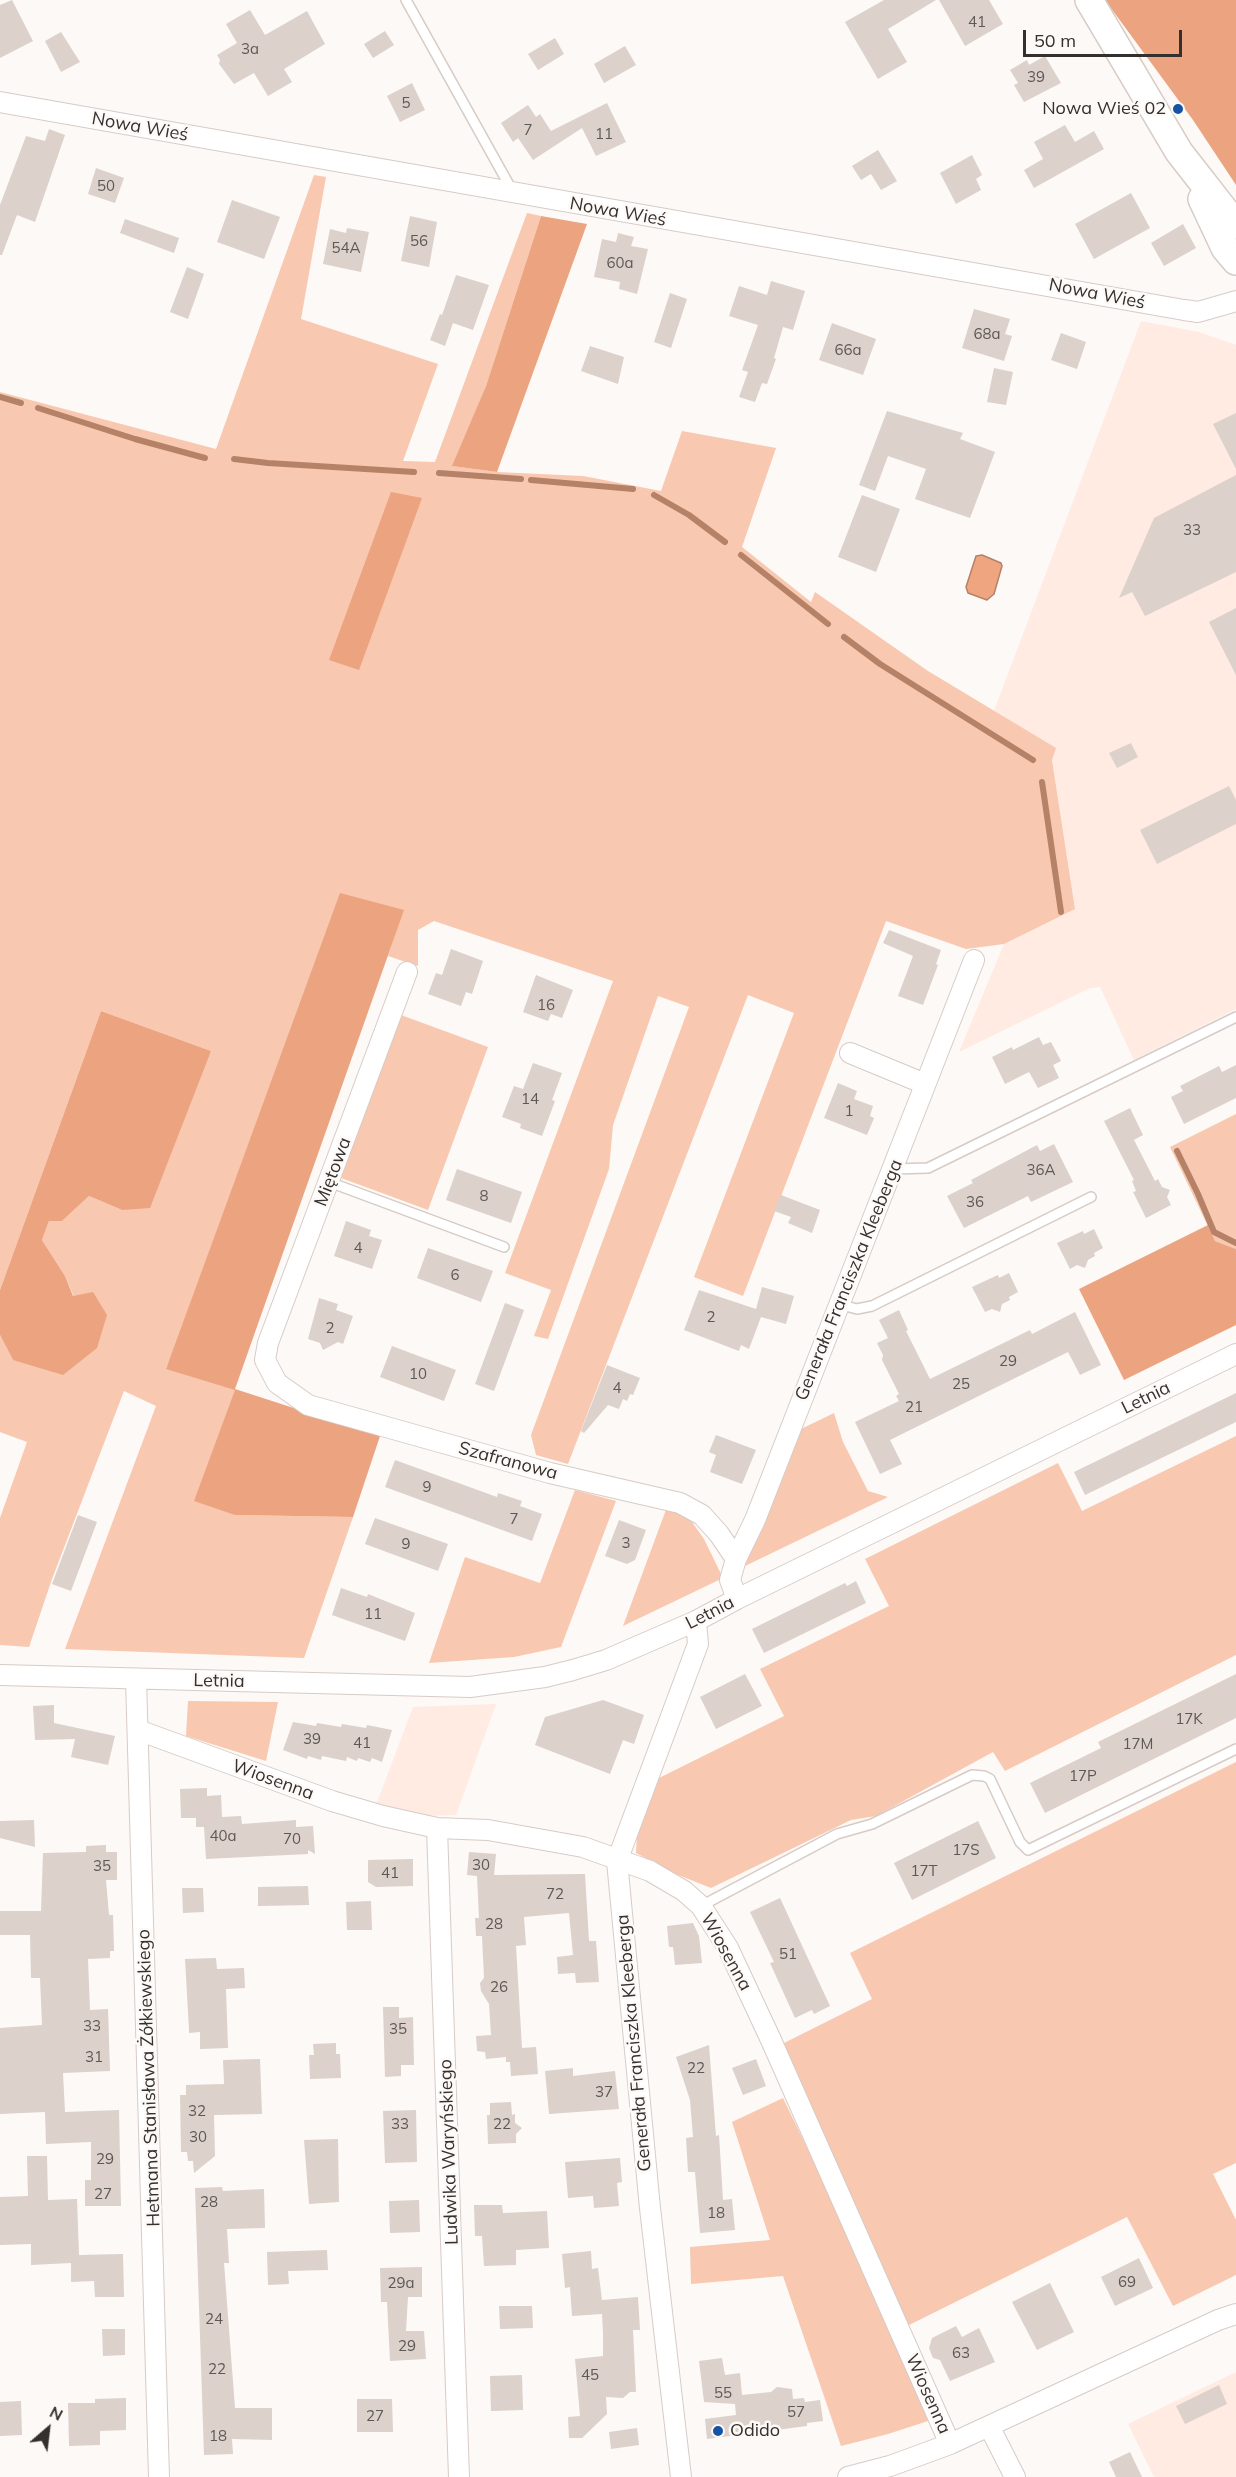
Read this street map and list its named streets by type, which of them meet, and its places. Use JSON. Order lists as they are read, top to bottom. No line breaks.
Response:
{"streets":{"street":["Nowa Wieś","Miętowa","Generała Franciszka Kleeberga","Letnia","Szafranowa","Wiosenna","Hetmana Stanisława Żółkiewskiego","Ludwika Waryńskiego"]},"crossings":[["Miętowa","Szafranowa"],["Generała Franciszka Kleeberga","Letnia"],["Generała Franciszka Kleeberga","Szafranowa"],["Generała Franciszka Kleeberga","Wiosenna"],["Letnia","Hetmana Stanisława Żółkiewskiego"],["Wiosenna","Hetmana Stanisława Żółkiewskiego"],["Wiosenna","Ludwika Waryńskiego"]],"places":["Nowa Wieś 02","Odido"],"house_numbers":["41","3a","39","5","7","11","50","56","54A","60a","68a","66a","33","16","14","1","36A","8","36","4","6","2","2","29","10","25","4","21","9","7","3","9","11","17K","39","41","17M","17P","40a","70","17S","30","35","17T","41","72","28","51","26","33","35","31","22","37","32","33","22","30","29","27","28","18","69","29a","24","29","63","22","45","55","57","27","18"],"scale_bar":"50 m","north":"top right"}
